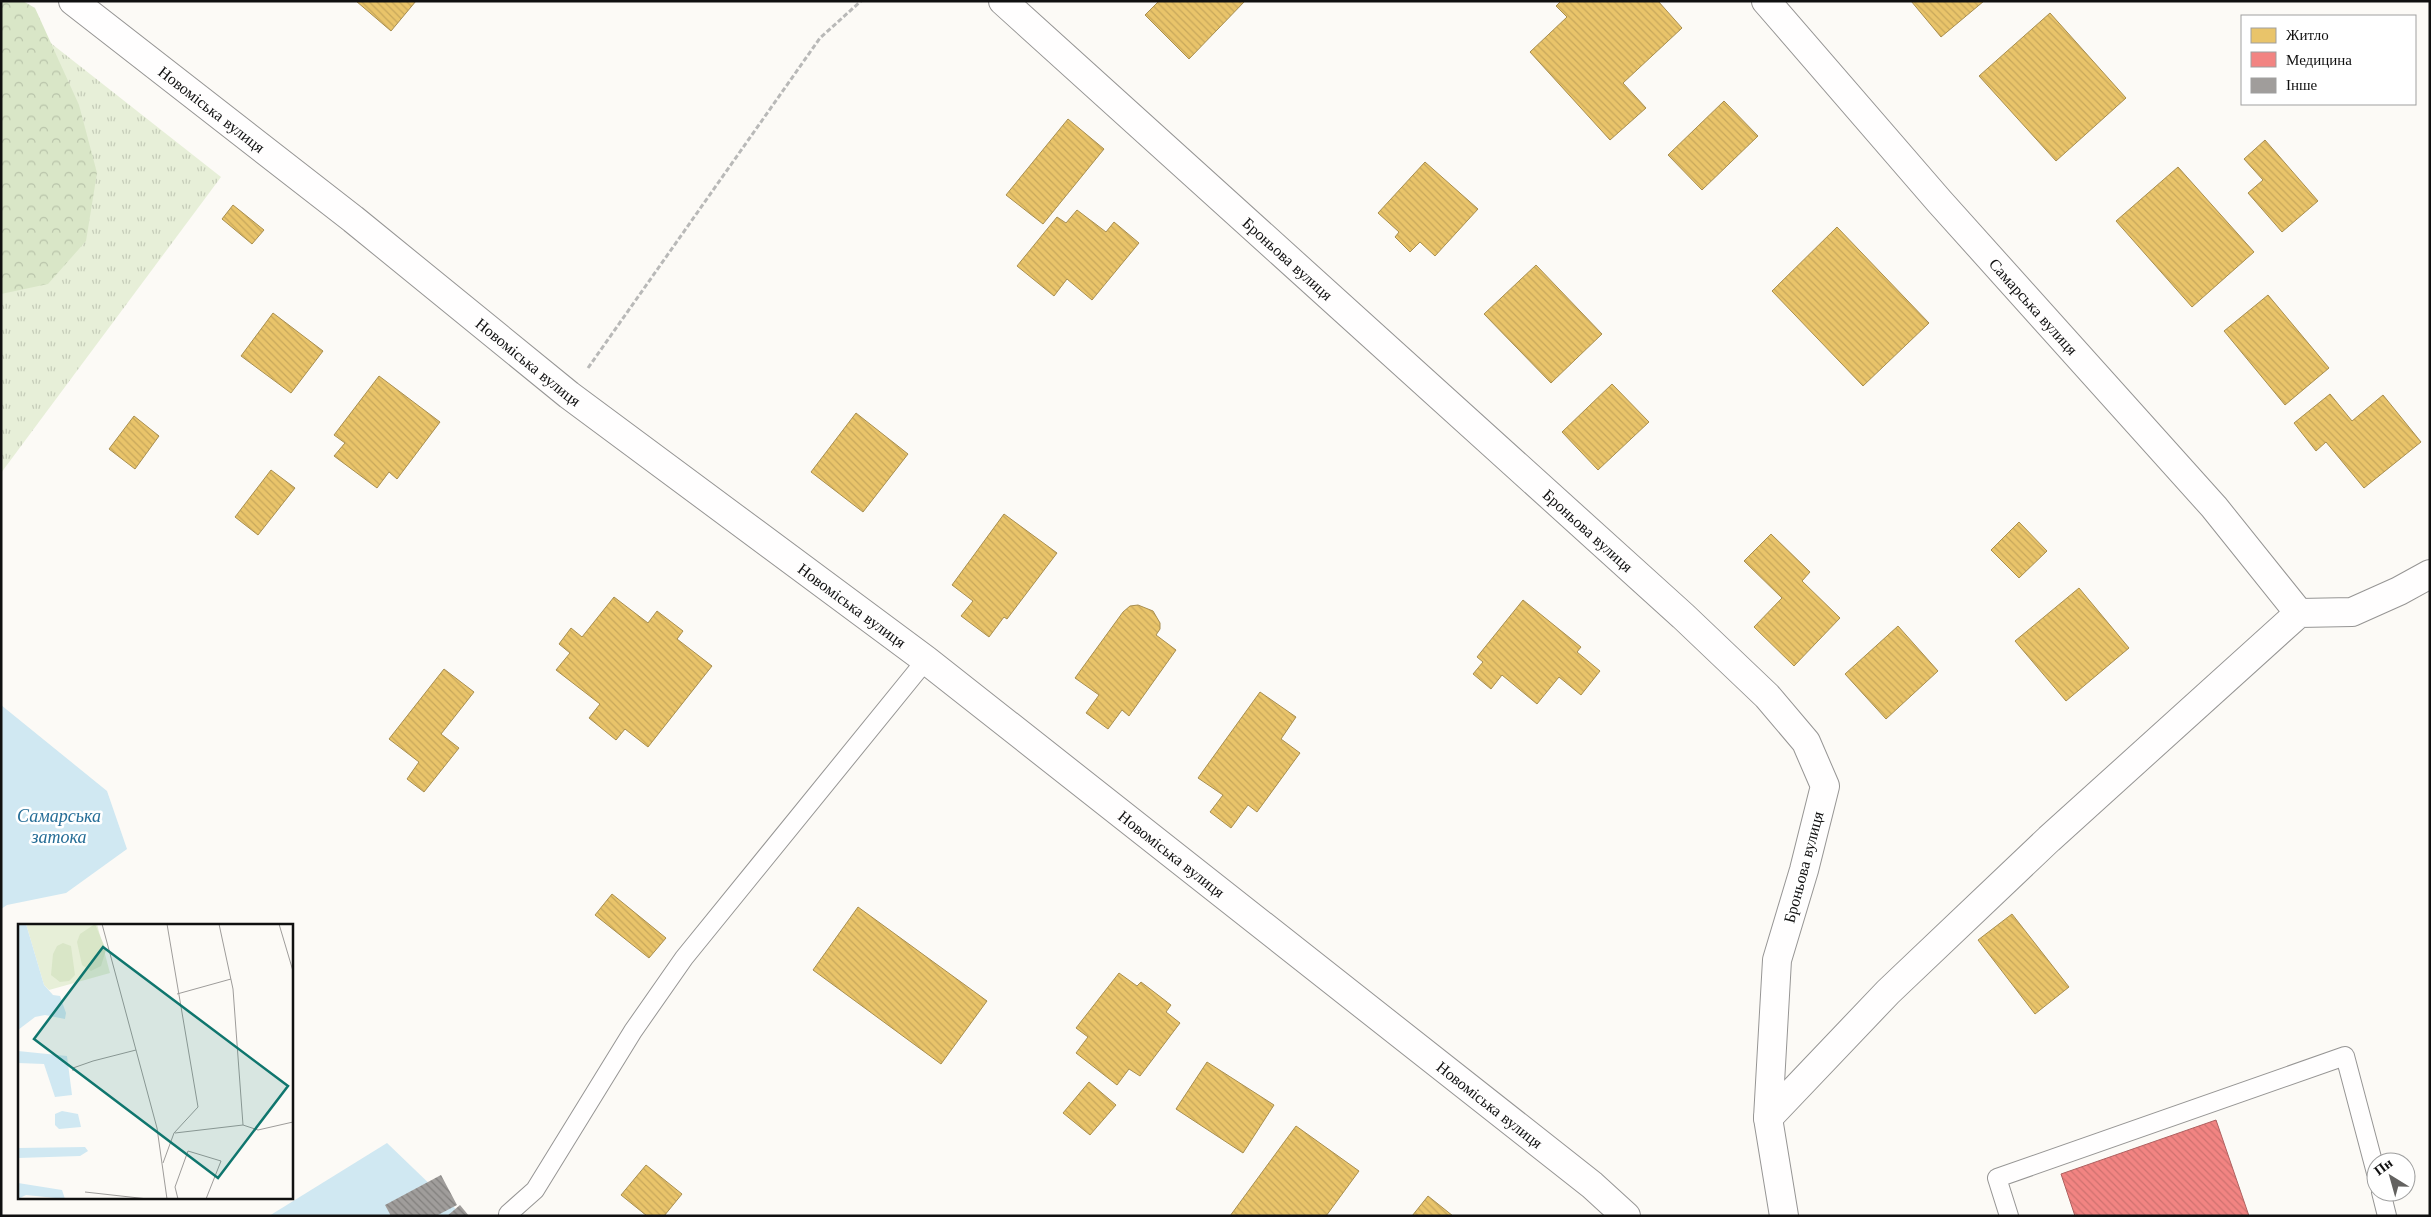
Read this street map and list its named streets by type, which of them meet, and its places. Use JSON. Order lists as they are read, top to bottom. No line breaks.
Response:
{"streets":{"street":["Новоміська вулиця","Броньова вулиця","Самарська вулиця"]},"water":["Самарська затока"],"legend":["Житло","Медицина","Інше"],"north":"top left"}
